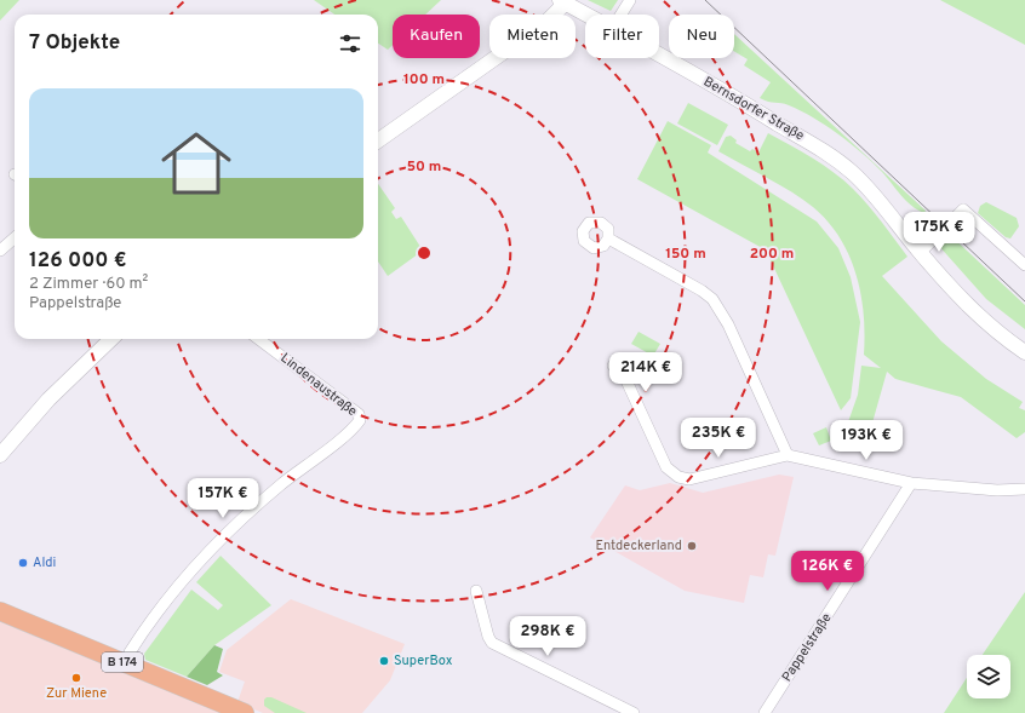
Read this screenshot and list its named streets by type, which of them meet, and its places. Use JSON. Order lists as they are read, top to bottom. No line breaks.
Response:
{"streets":{"main road":["B 174"],"street":["Bernsdorfer Straße","Lindenaustraße","Pappelstraße"]},"places":["Entdeckerland","Aldi","SuperBox","Zur Miene"],"page":{"chip":["Kaufen","Mieten","Filter","Neu"],"heading":"7 Objekte","list":[{"name":"126 000 €","note":"2 Zimmer · 60 m² · Pappelstraße"}],"price":["175K €","214K €","235K €","193K €","157K €","126K €","298K €"]},"rings":["100 m","50 m","150 m","200 m"]}
